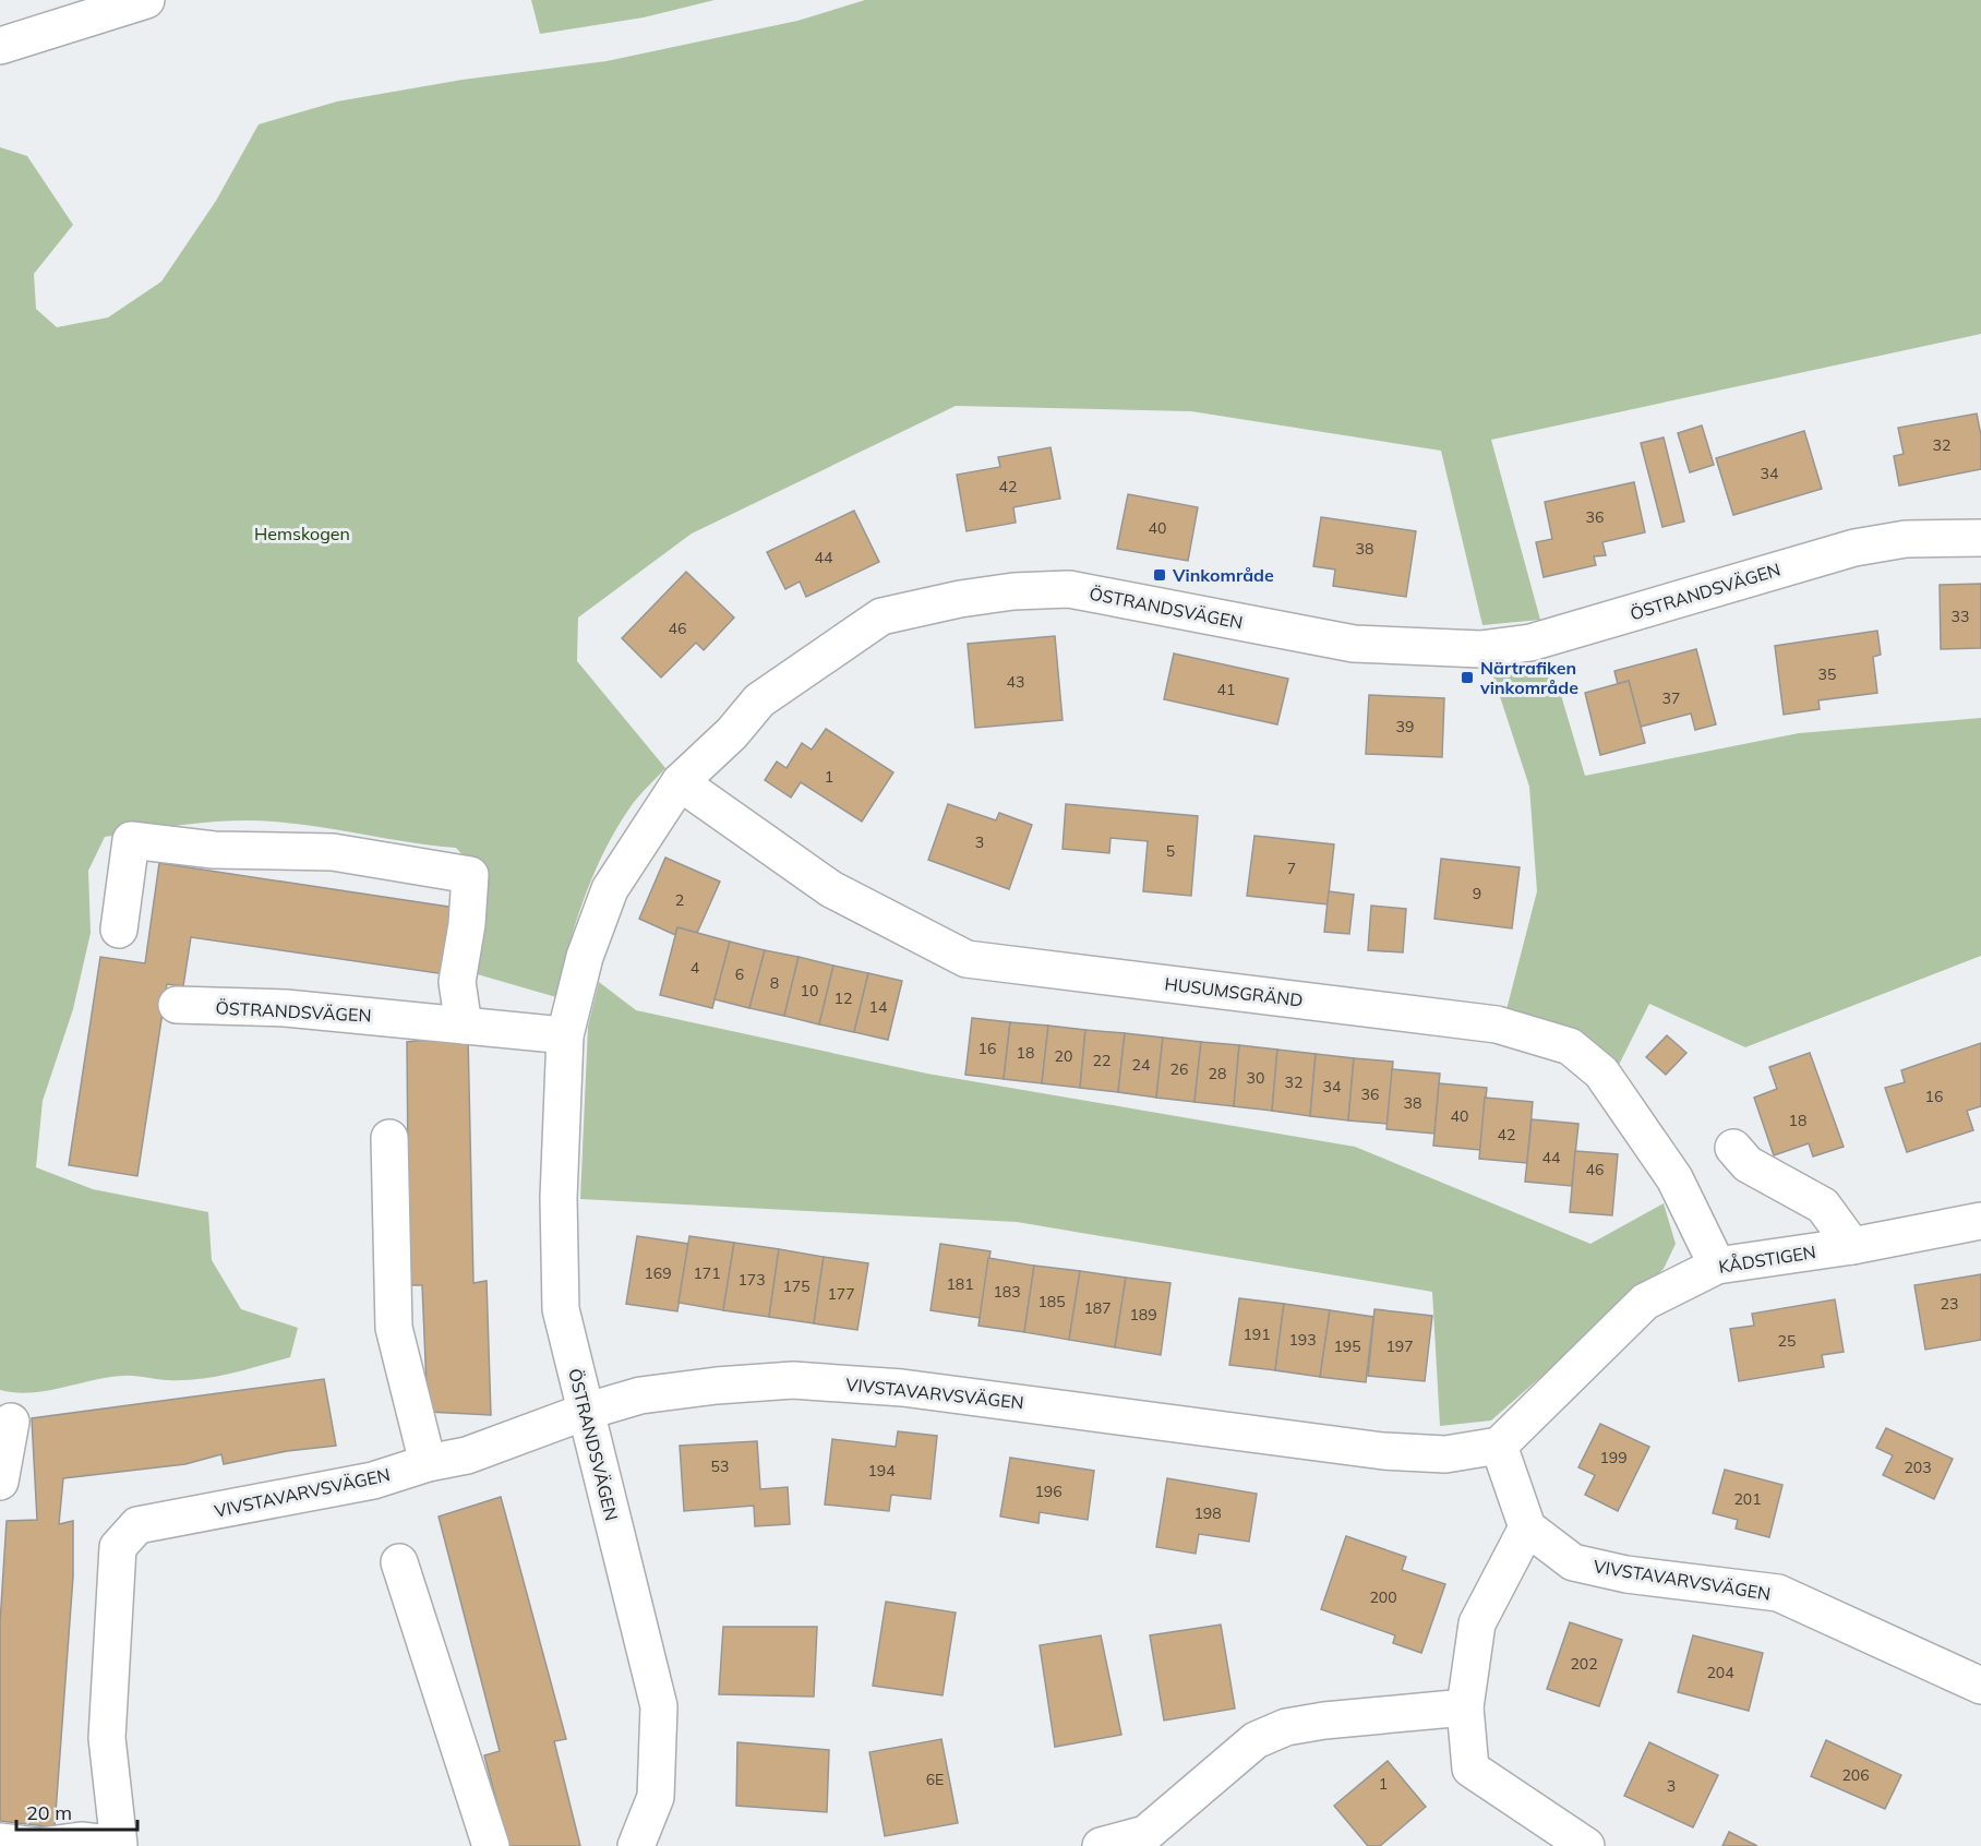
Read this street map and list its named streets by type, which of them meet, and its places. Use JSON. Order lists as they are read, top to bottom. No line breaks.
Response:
{"streets":{"street":["ÖSTRANDSVÄGEN","HUSUMSGRÄND","KÅDSTIGEN","VIVSTAVARVSVÄGEN"]},"crossings":[["ÖSTRANDSVÄGEN","HUSUMSGRÄND"],["ÖSTRANDSVÄGEN","VIVSTAVARVSVÄGEN"],["HUSUMSGRÄND","KÅDSTIGEN"],["KÅDSTIGEN","VIVSTAVARVSVÄGEN"]],"parks":["Hemskogen"],"places":{"transit":["Vinkområde","Närtrafiken vinkområde"]},"house_numbers":["32","34","42","36","40","38","44","33","46","35","43","41","37","39","1","3","5","7","9","2","4","6","8","10","12","14","16","18","20","22","24","26","28","30","32","34","36","16","38","40","18","42","44","46","169","171","173","181","175","183","177","185","23","187","189","191","193","25","195","197","199","53","203","194","196","201","198","200","202","204","206","6E","1","3"],"scale_bar":"20 m"}
